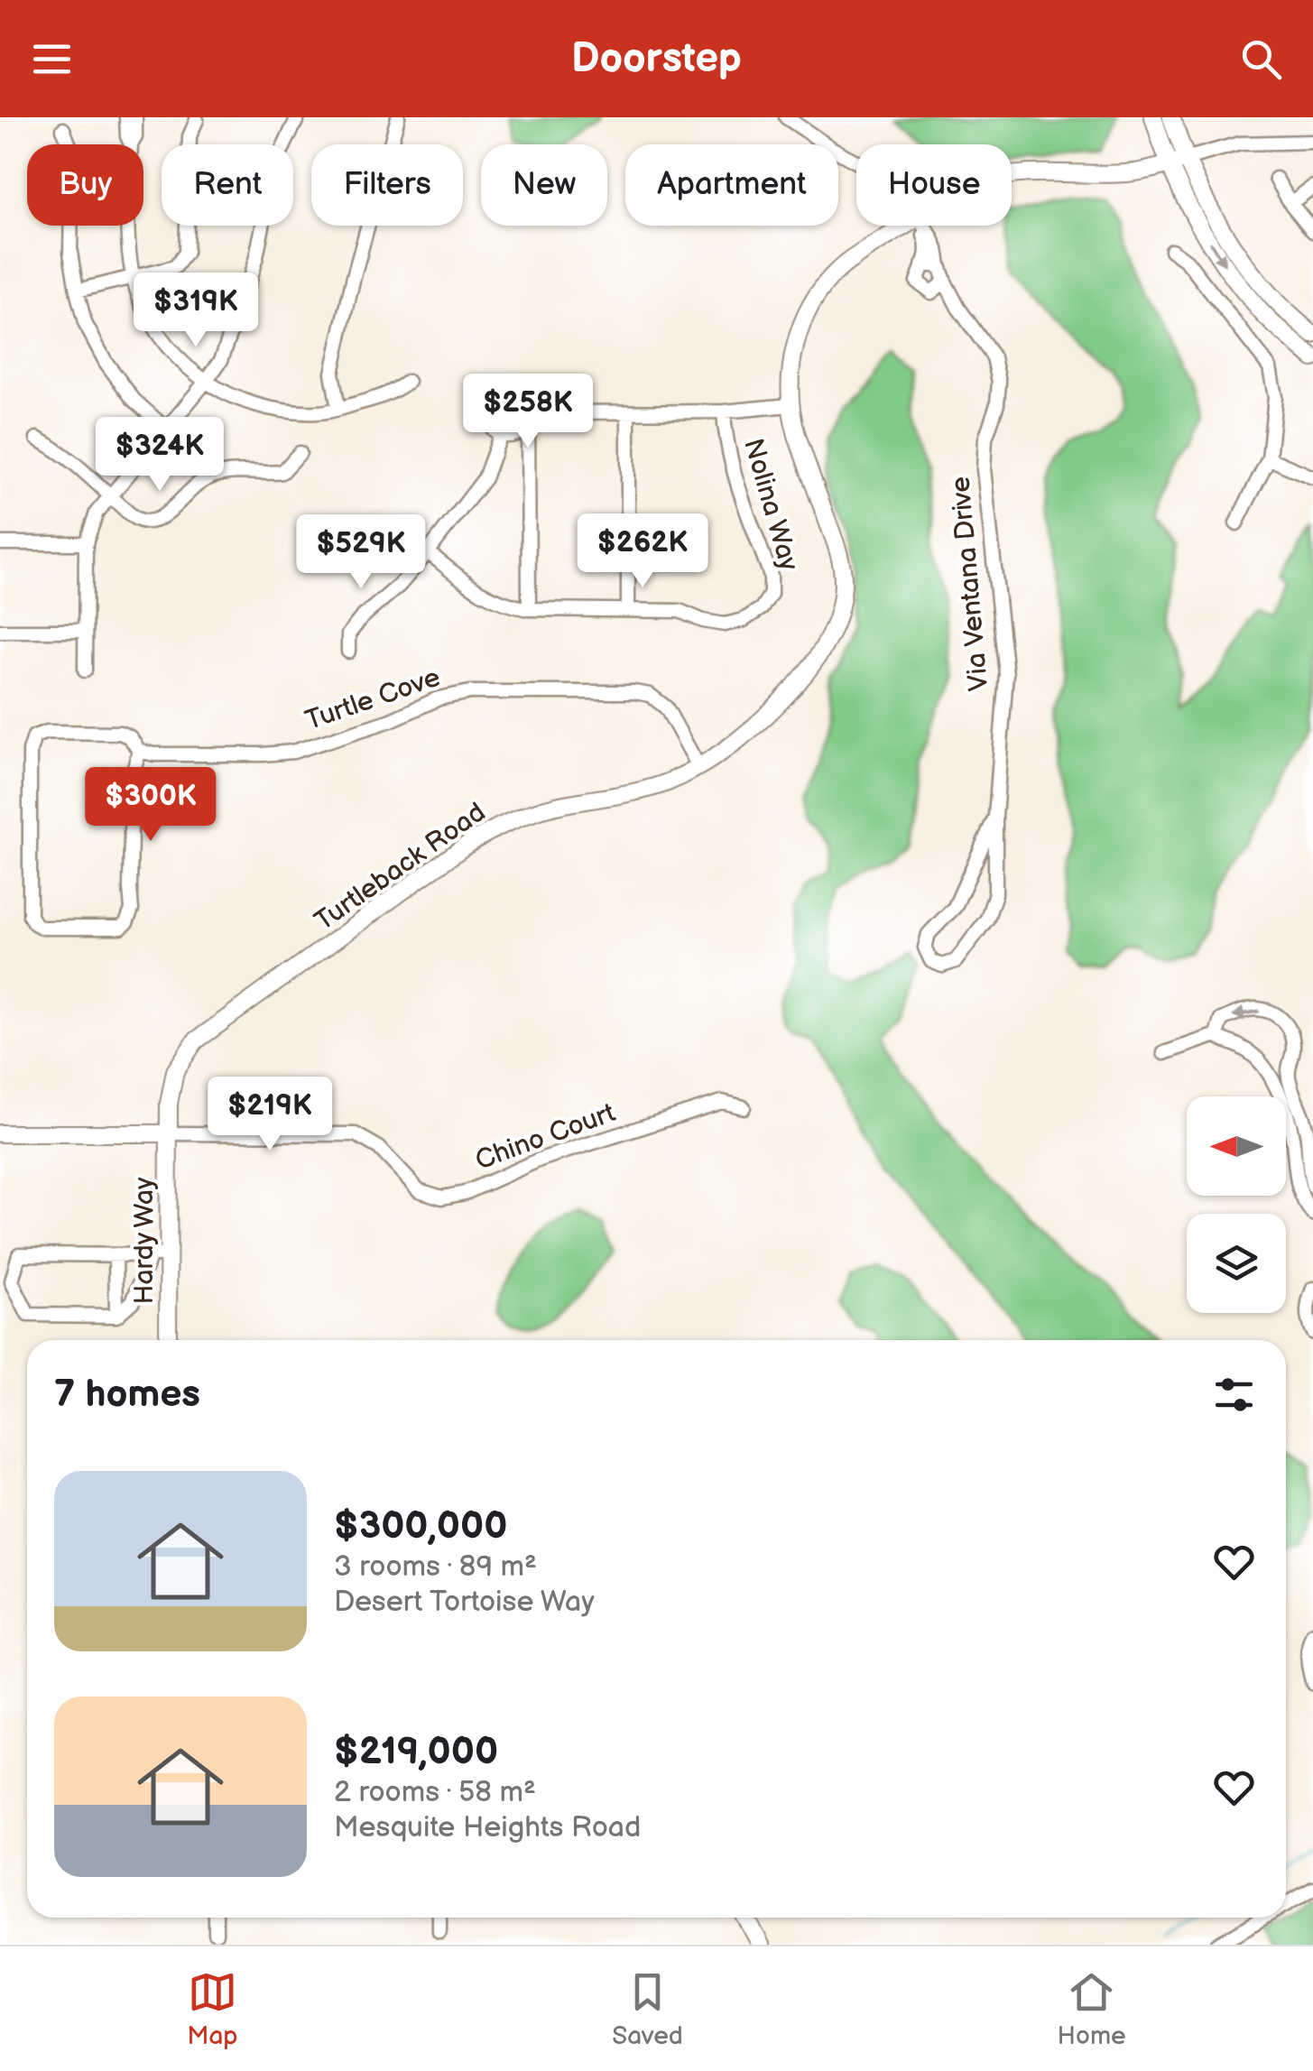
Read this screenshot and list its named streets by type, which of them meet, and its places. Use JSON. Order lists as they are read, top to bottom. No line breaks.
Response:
{"streets":{"main road":["Turtleback Road","Hardy Way"],"street":["Nolina Way","Via Ventana Drive","Turtle Cove","Chino Court"]},"crossings":[["Turtle Cove","Turtleback Road"],["Turtleback Road","Chino Court"],["Turtleback Road","Hardy Way"],["Chino Court","Hardy Way"]],"north":"left","page":{"header":"Doorstep","chip":["Buy","Rent","Filters","New","Apartment","House"],"price":["$319K","$258K","$324K","$262K","$529K","$300K","$219K"],"heading":"7 homes","list":[{"name":"$300,000","note":"3 rooms · 89 m² · Desert Tortoise Way"},{"name":"$219,000","note":"2 rooms · 58 m² · Mesquite Heights Road"}],"tabs":["Map","Saved","Home"]}}
